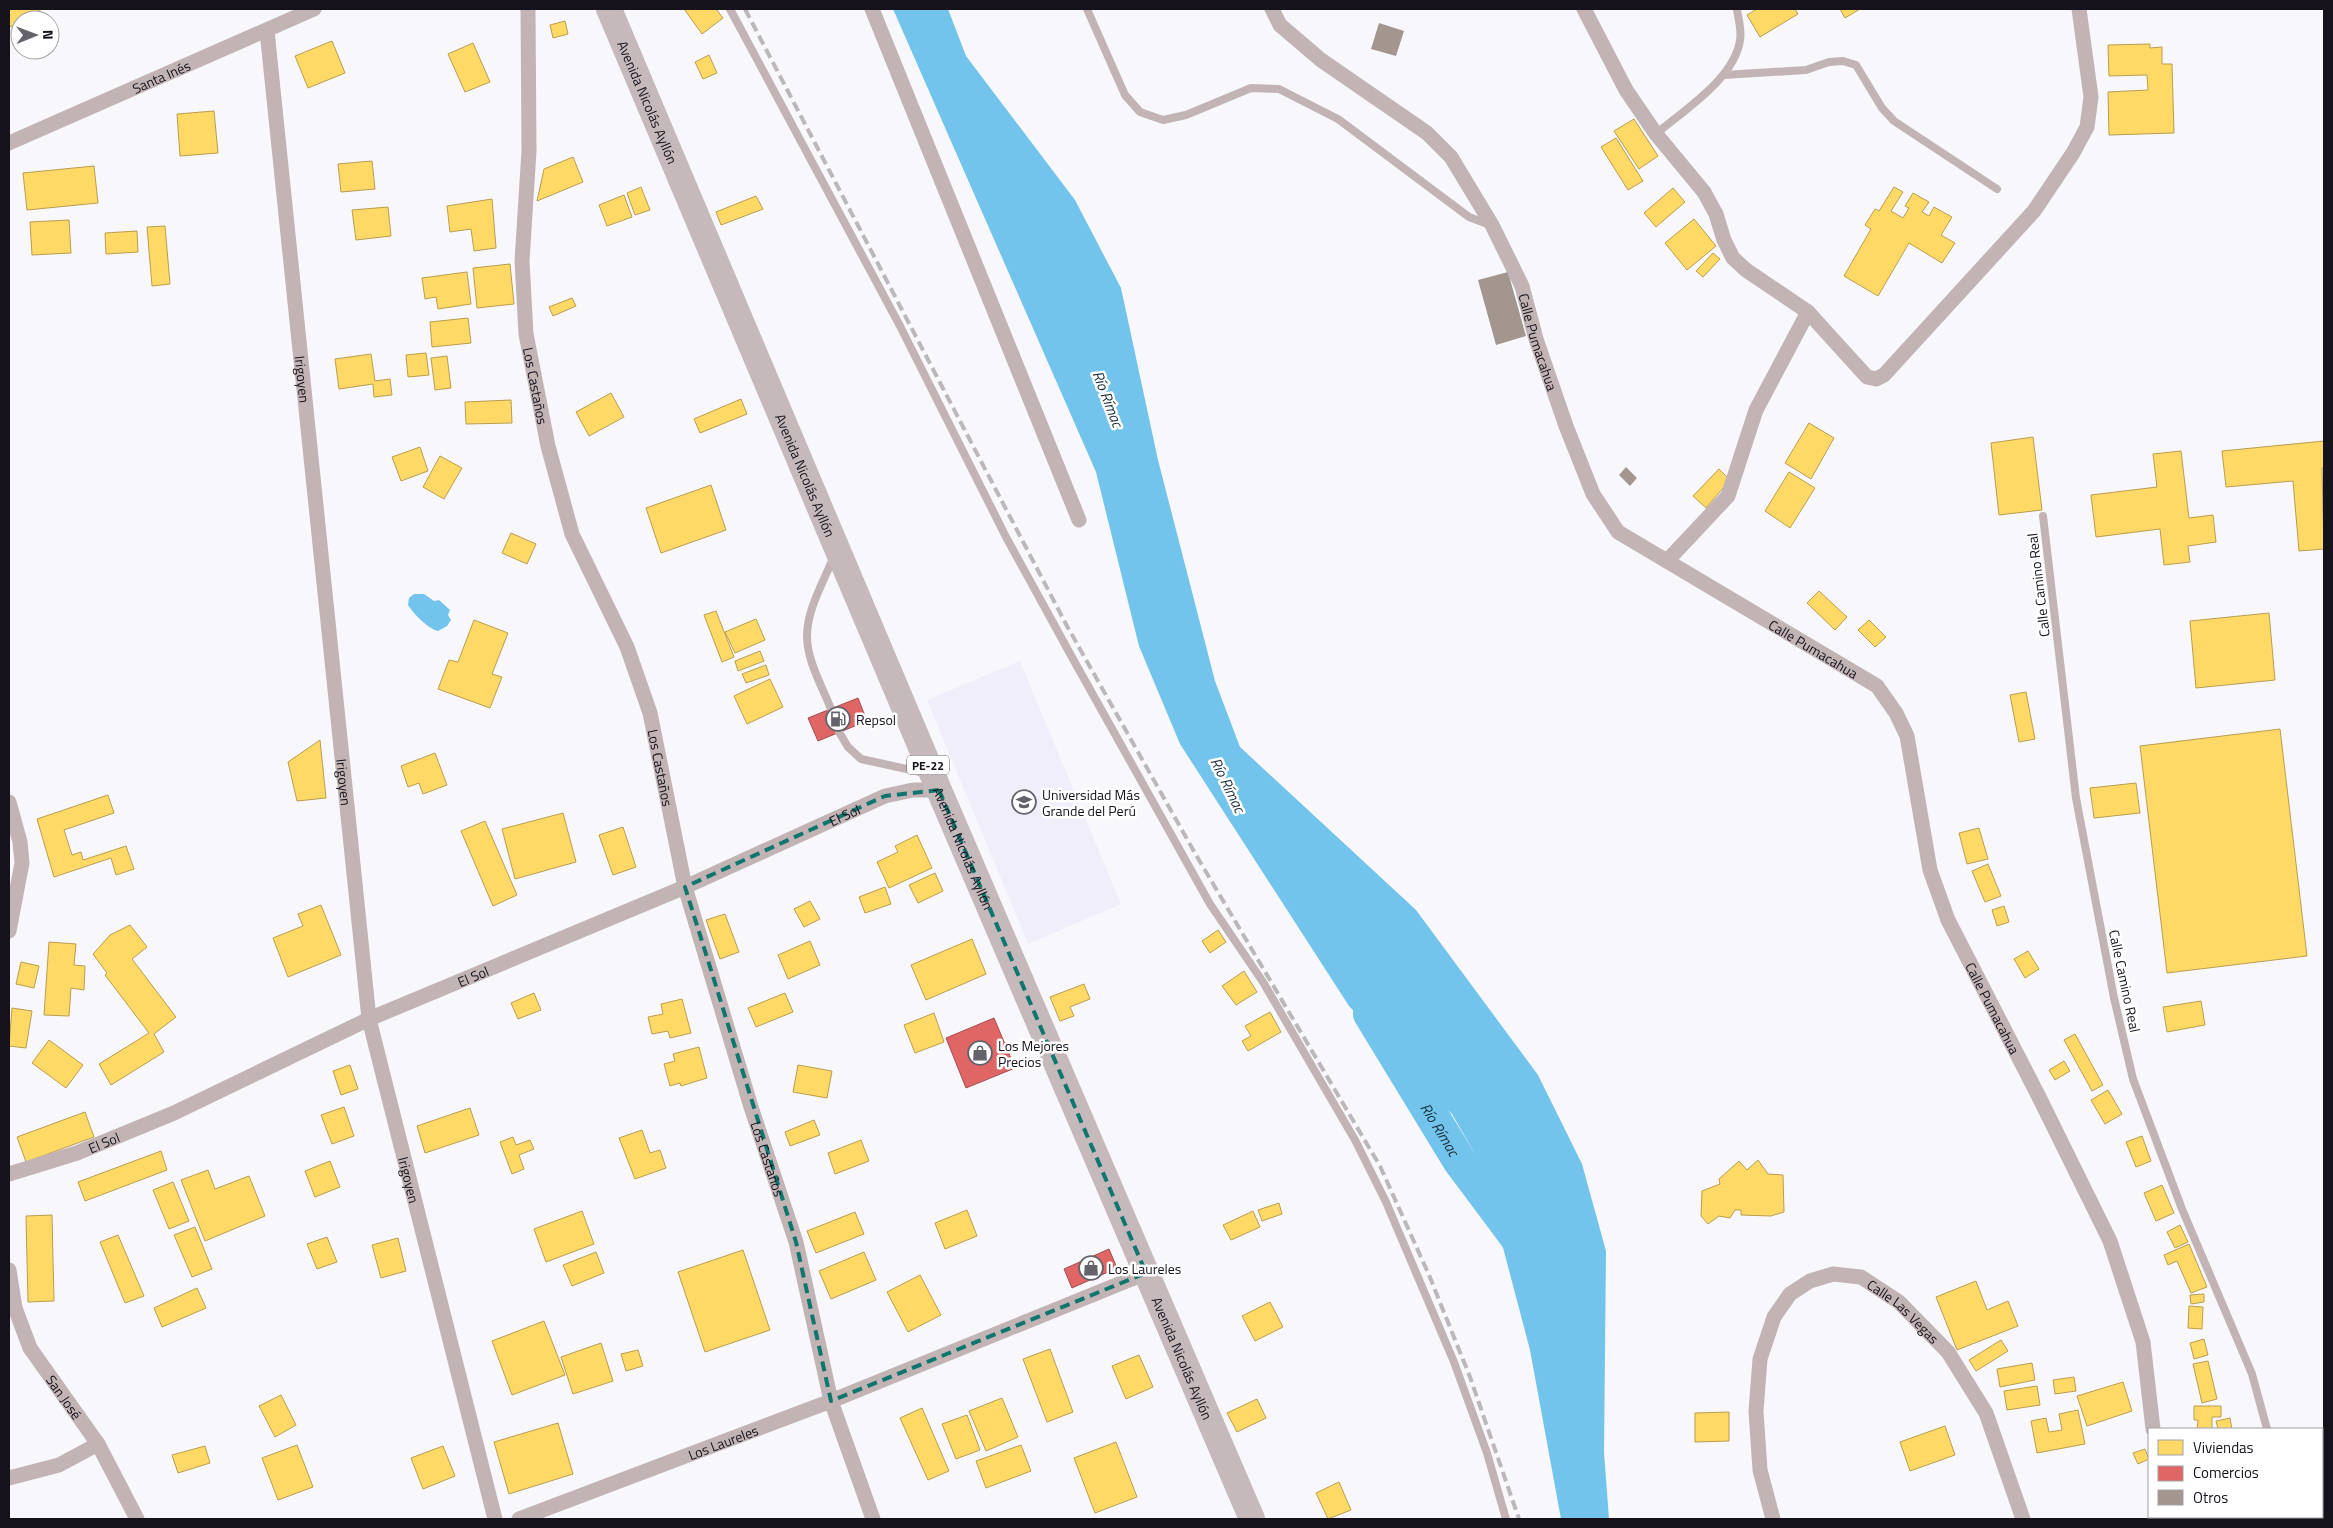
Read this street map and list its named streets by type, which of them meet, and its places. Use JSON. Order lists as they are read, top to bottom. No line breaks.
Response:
{"streets":{"highway":["Avenida Nicolás Ayllón","PE-22"],"street":["Santa Inés","Calle Pumacahua","Irigoyen","Los Castaños","El Sol","Calle Las Vegas","San José","Los Laureles"],"lane":["Calle Camino Real"]},"crossings":[["Santa Inés","Irigoyen"],["Avenida Nicolás Ayllón","El Sol"],["Avenida Nicolás Ayllón","Los Laureles"],["Irigoyen","El Sol"],["Los Castaños","El Sol"],["Los Castaños","Los Laureles"]],"water":["Río Rímac"],"places":{"fuel station":["Repsol"],"school or university":["Universidad Más Grande del Perú"],"shop":["Los Mejores Precios","Los Laureles"]},"legend":["Viviendas","Comercios","Otros"],"north":"right"}
